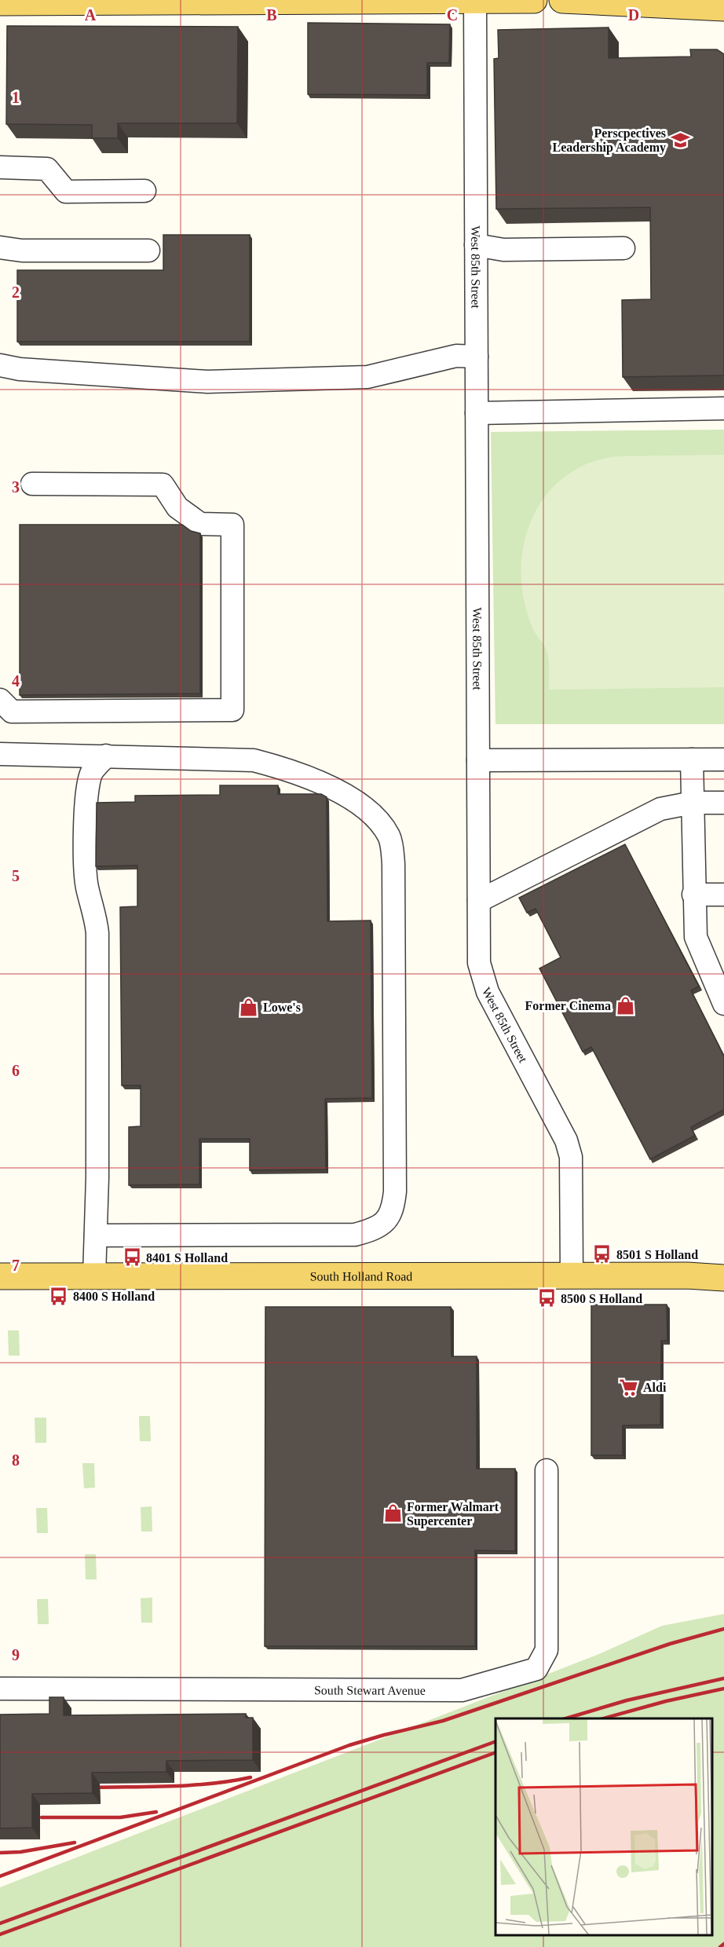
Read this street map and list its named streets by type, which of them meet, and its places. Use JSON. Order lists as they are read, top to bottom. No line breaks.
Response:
{"streets":{"main road":["South Holland Road"],"street":["West 85th Street","South Stewart Avenue"]},"crossings":[["West 85th Street","South Holland Road"]],"places":{"school or university":["Perscpectives Leadership Academy"],"shop":["Former Cinema","Lowe's","Former Walmart Supercenter"],"bus stop":["8501 S Holland","8401 S Holland","8400 S Holland","8500 S Holland"],"supermarket":["Aldi"]},"grid":{"columns":["A","B","C","D"],"rows":["1","2","3","4","5","6","7","8","9"]}}
